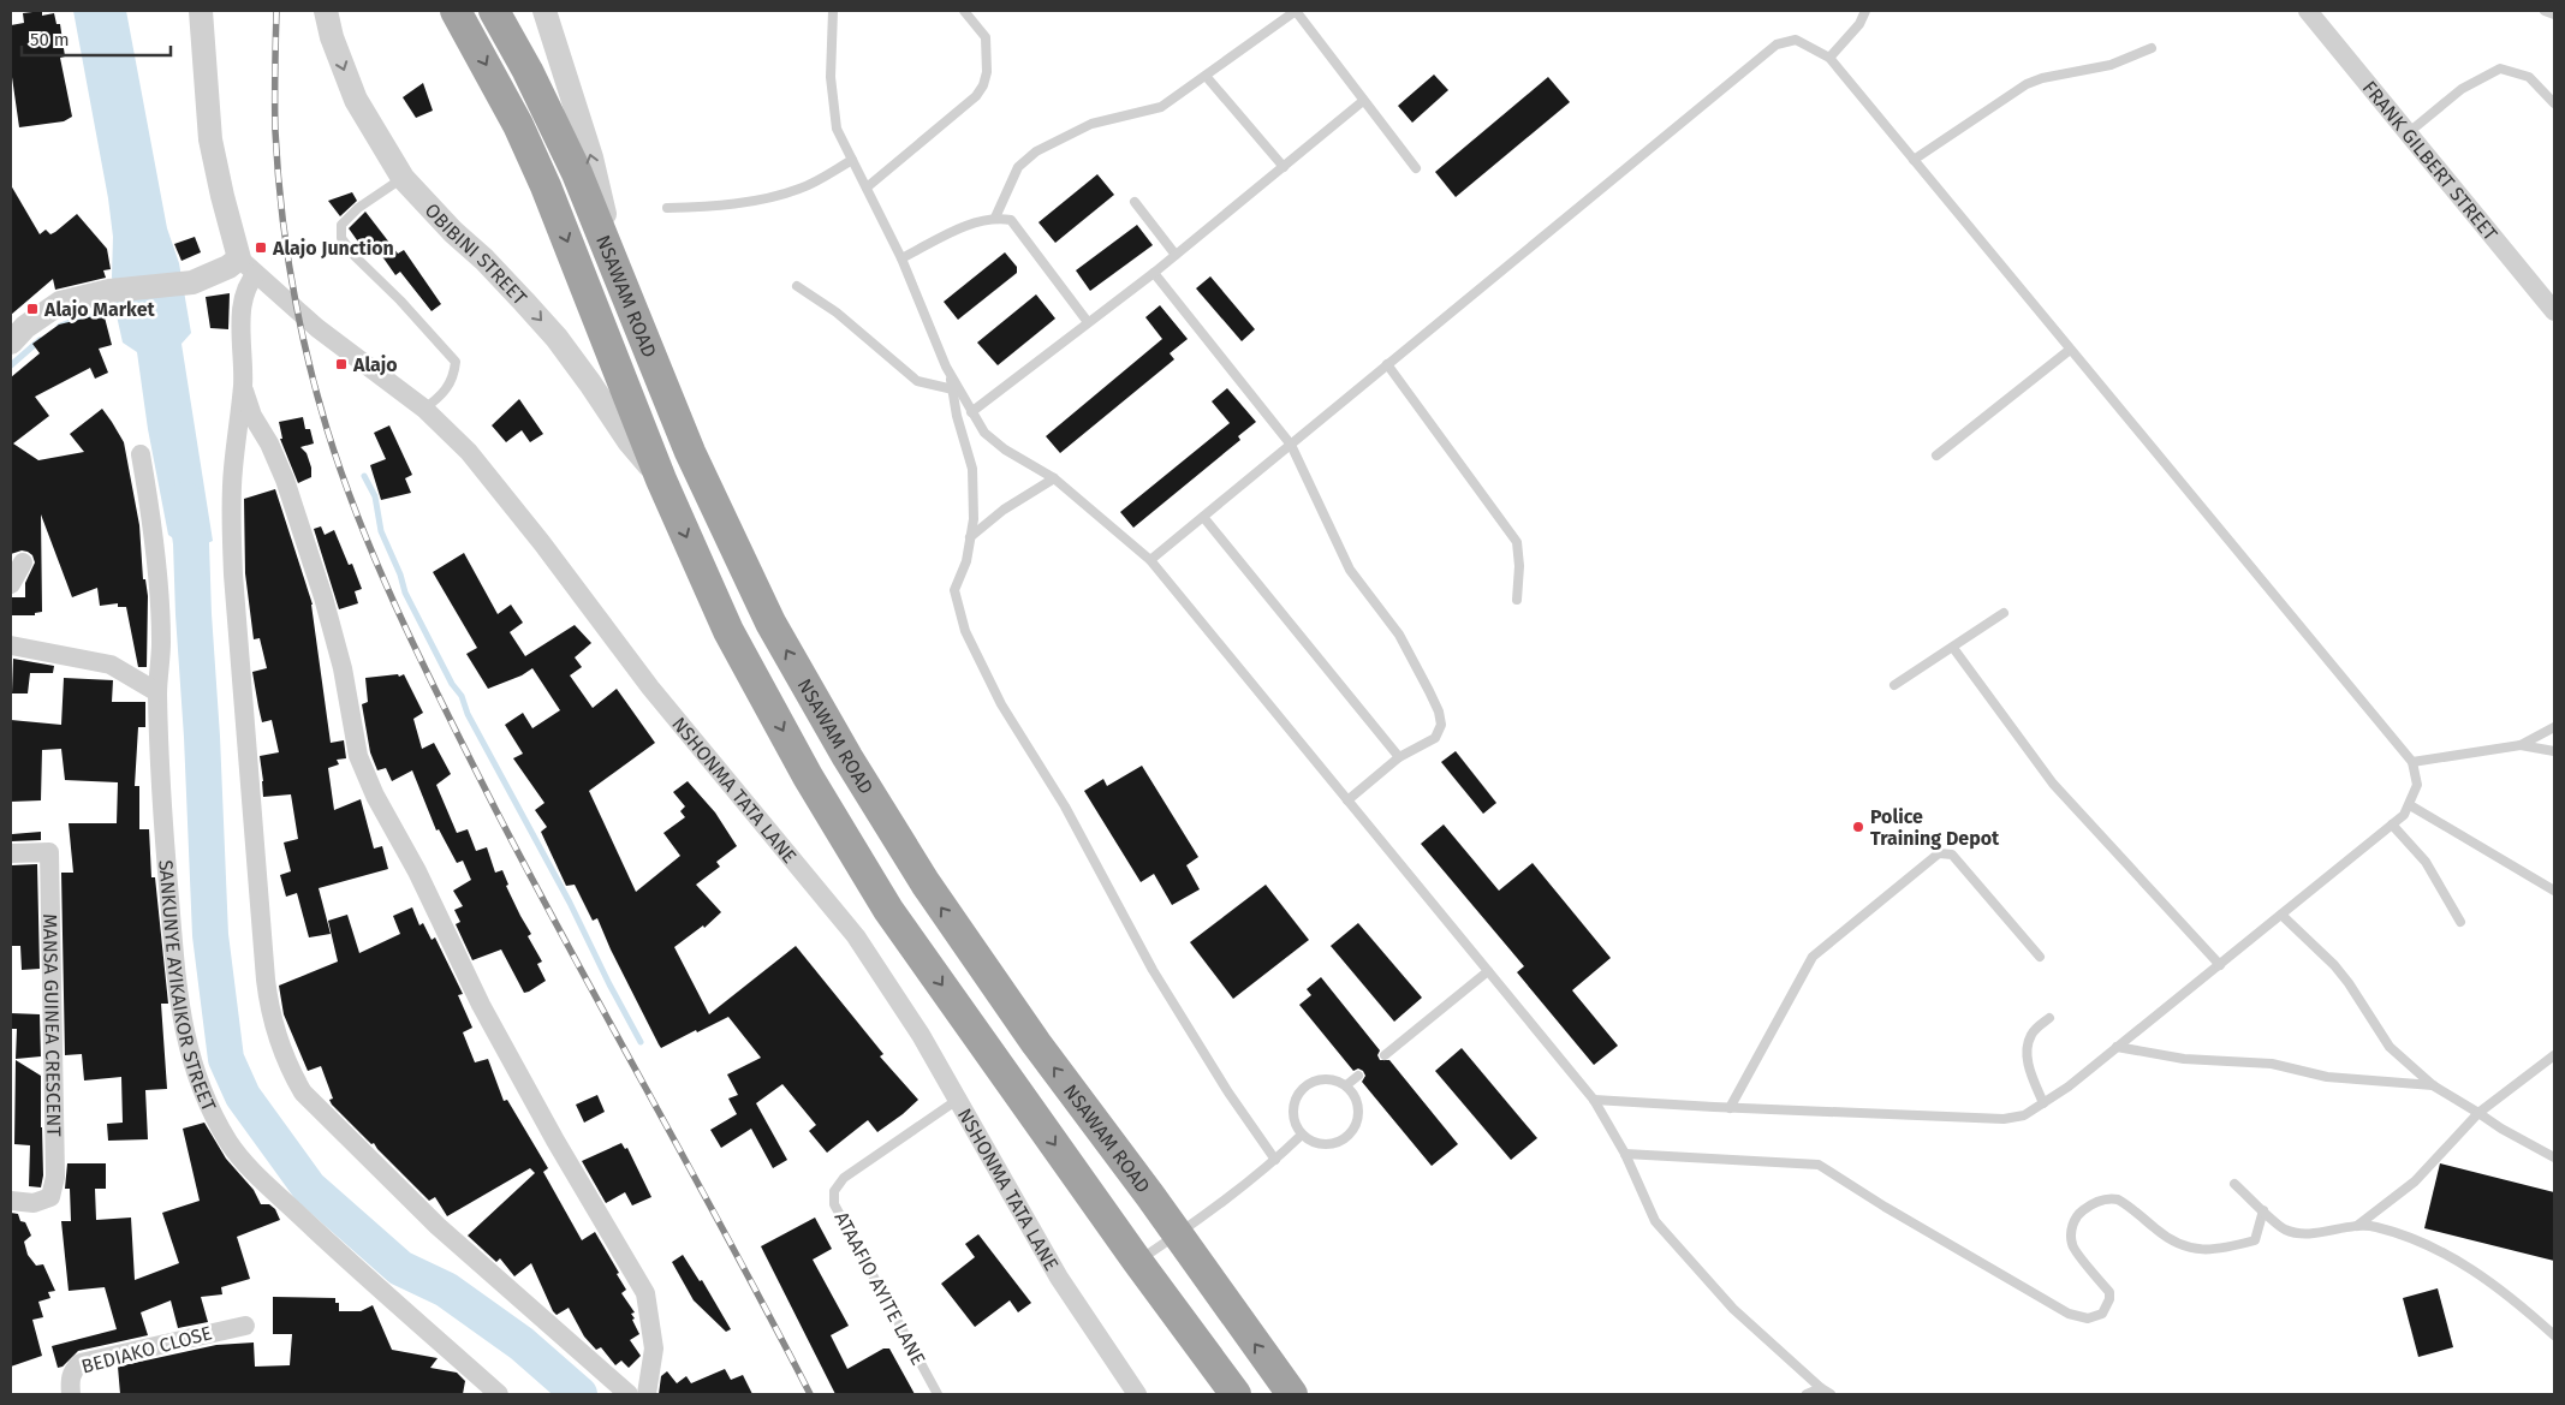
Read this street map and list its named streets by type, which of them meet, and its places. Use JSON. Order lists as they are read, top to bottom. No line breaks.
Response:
{"streets":{"highway":["NSAWAM ROAD"],"street":["FRANK GILBERT STREET","OBIBINI STREET","NSHONMA TATA LANE","SANKUNYE AYIKAIKOR STREET","MANSA GUINEA CRESCENT","BEDIAKO CLOSE"],"lane":["ATAAFIO AYITE LANE"]},"crossings":[["OBIBINI STREET","NSAWAM ROAD"],["NSHONMA TATA LANE","ATAAFIO AYITE LANE"]],"places":{"transit":["Alajo Junction","Alajo Market","Alajo"],"other":["Police Training Depot"]},"scale_bar":"50 m"}
